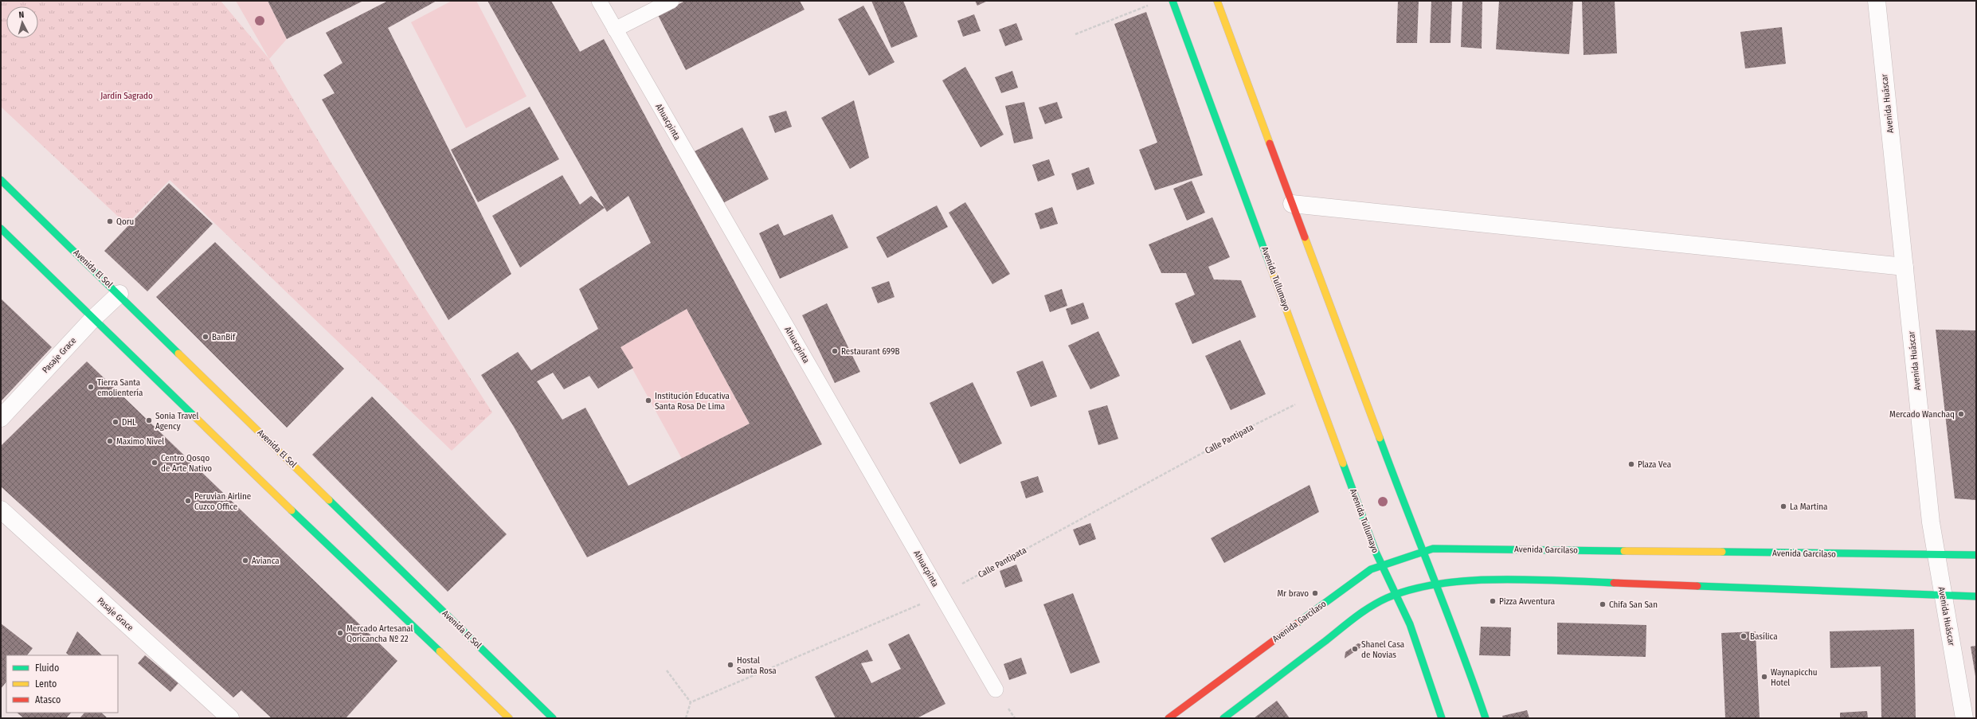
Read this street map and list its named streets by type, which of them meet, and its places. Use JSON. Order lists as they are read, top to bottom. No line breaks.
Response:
{"streets":{"main road":["Avenida El Sol","Avenida Tullumayo","Avenida Garcilaso"],"street":["Avenida Huáscar","Pasaje Grace"],"lane":["Ahuacpinta"],"path":["Calle Pantipata"]},"crossings":[["Avenida Huáscar","Avenida Garcilaso"],["Ahuacpinta","Calle Pantipata"],["Avenida El Sol","Pasaje Grace"],["Avenida Tullumayo","Calle Pantipata"],["Avenida Tullumayo","Avenida Garcilaso"]],"parks":["Jardín Sagrado"],"places":["Qoru","BanBif","Restaurant 699B","Tierra Santa emolientería","Institución Educativa Santa Rosa De Lima","Mercado Wanchaq","Sonia Travel Agency","DHL","Maximo Nivel","Centro Qosqo de Arte Nativo","Plaza Vea","Peruvian Airline Cuzco Office","La Martina","Avianca","Mr bravo","Pizza Avventura","Chifa San San","Mercado Artesanal Qoricancha Nº 22","Basílica","Shanel Casa de Novias","Hostal Santa Rosa","Waynapicchu Hotel"],"legend":["Fluido","Lento","Atasco"],"north":"top"}
